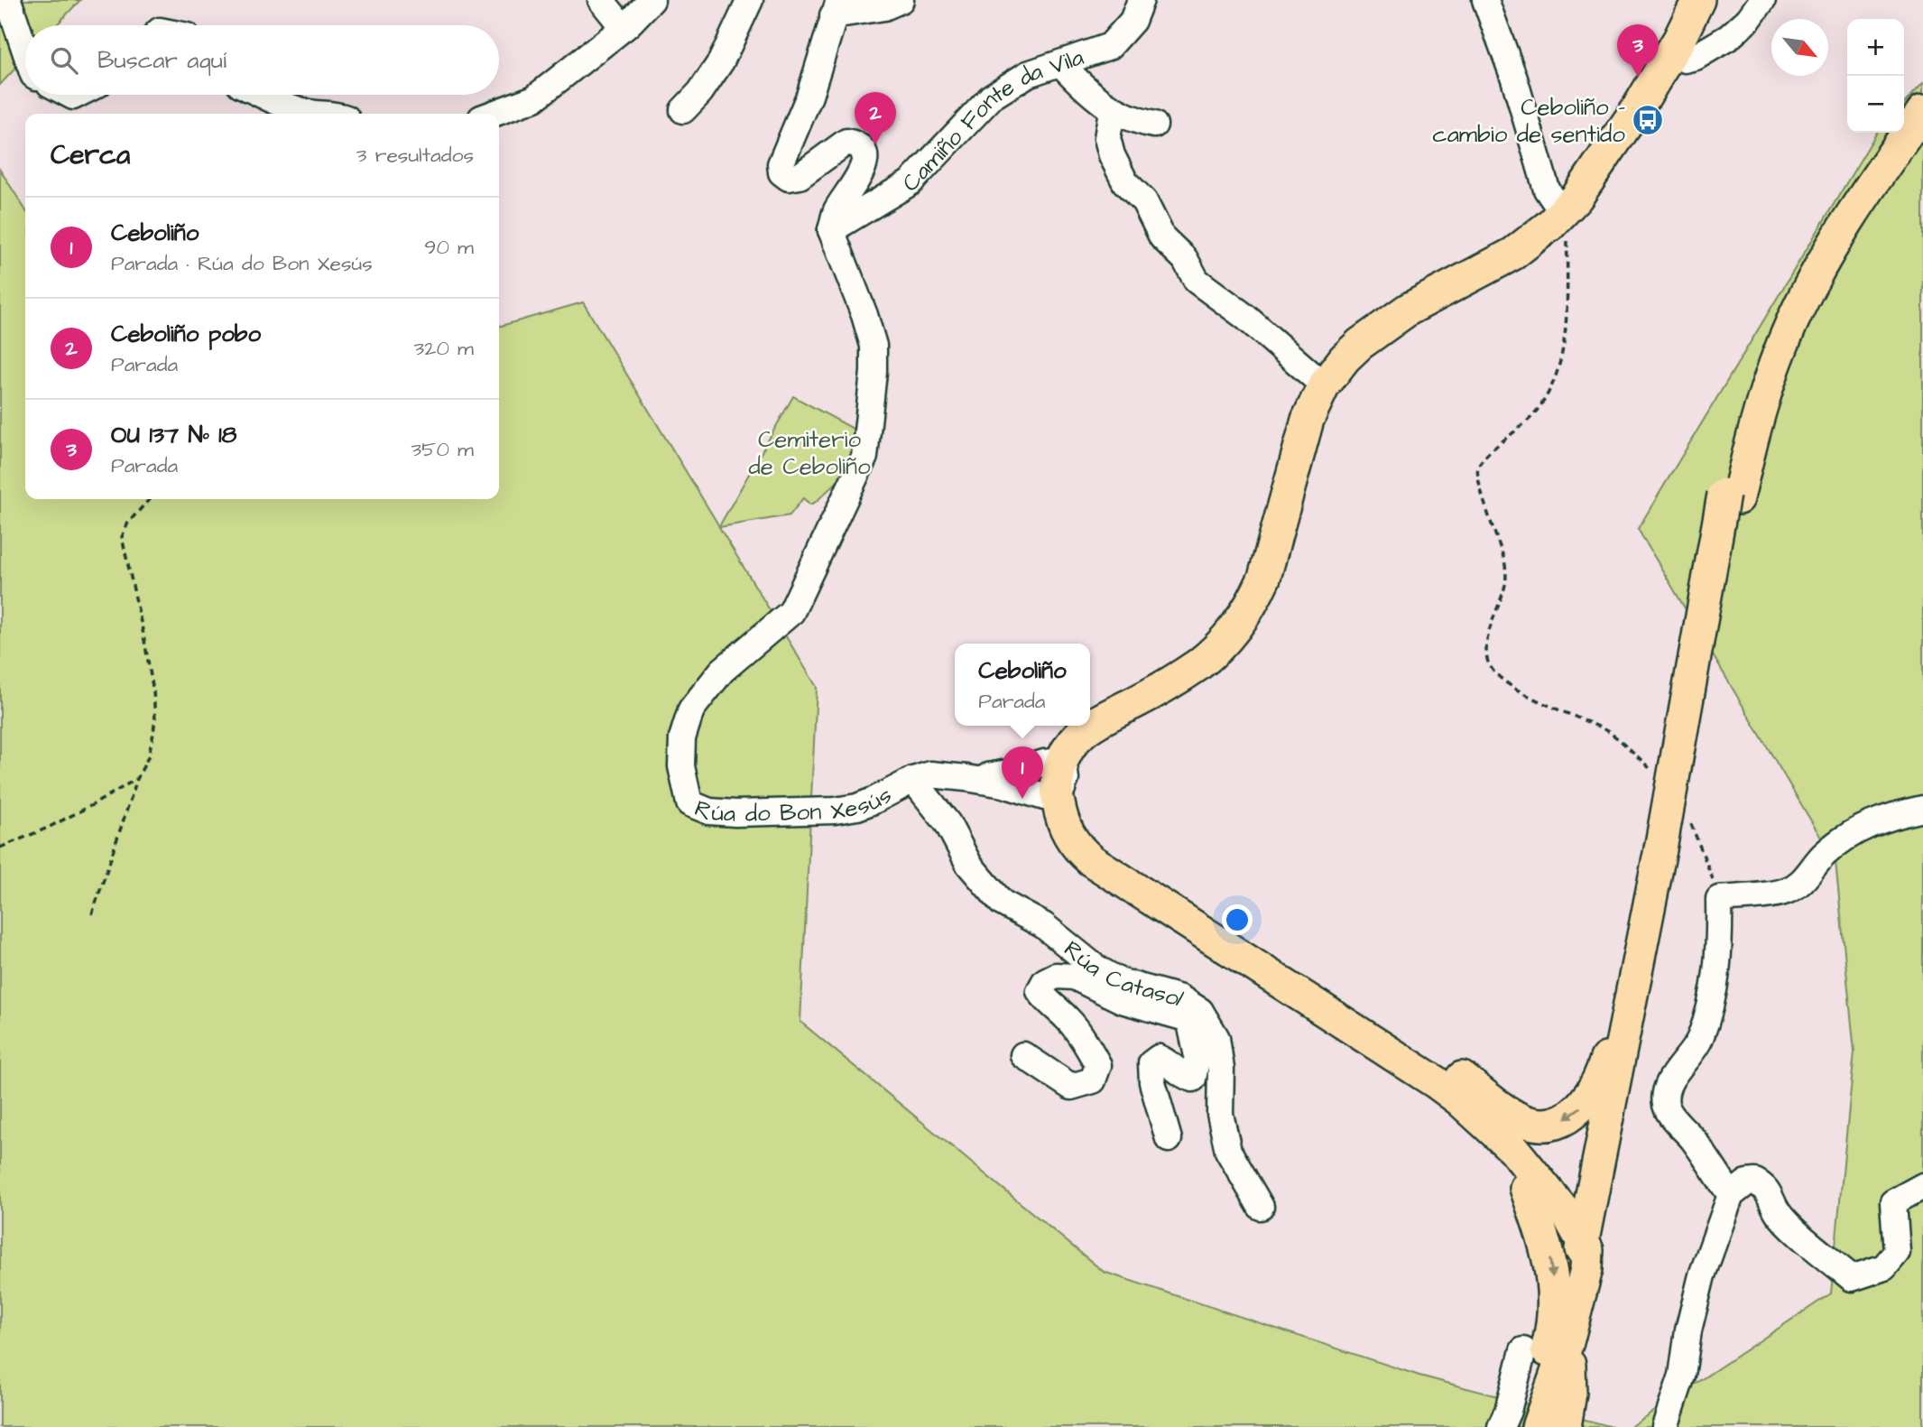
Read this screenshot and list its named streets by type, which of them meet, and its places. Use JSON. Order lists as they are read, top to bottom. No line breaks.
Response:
{"streets":{"street":["Camiño Fonte da Vila","Rúa do Bon Xesús","Rúa Catasol"]},"crossings":[["Camiño Fonte da Vila","Rúa do Bon Xesús"],["Rúa do Bon Xesús","Rúa Catasol"]],"parks":["Cemiterio de Ceboliño"],"places":{"bus stop":["Ceboliño - cambio de sentido"]},"north":"bottom right","page":{"map_buttons":["+","−"],"pins":["3","2","1"],"search":"Buscar aquí","heading":["Cerca","3 resultados"],"list":[{"mark":"1","name":"Ceboliño","note":"Parada · Rúa do Bon Xesús","value":"90 m"},{"mark":"2","name":"Ceboliño pobo","note":"Parada","value":"320 m"},{"mark":"3","name":"OU 137 Nº 18","note":"Parada","value":"350 m"}],"popup":["Ceboliño","Parada"]}}
